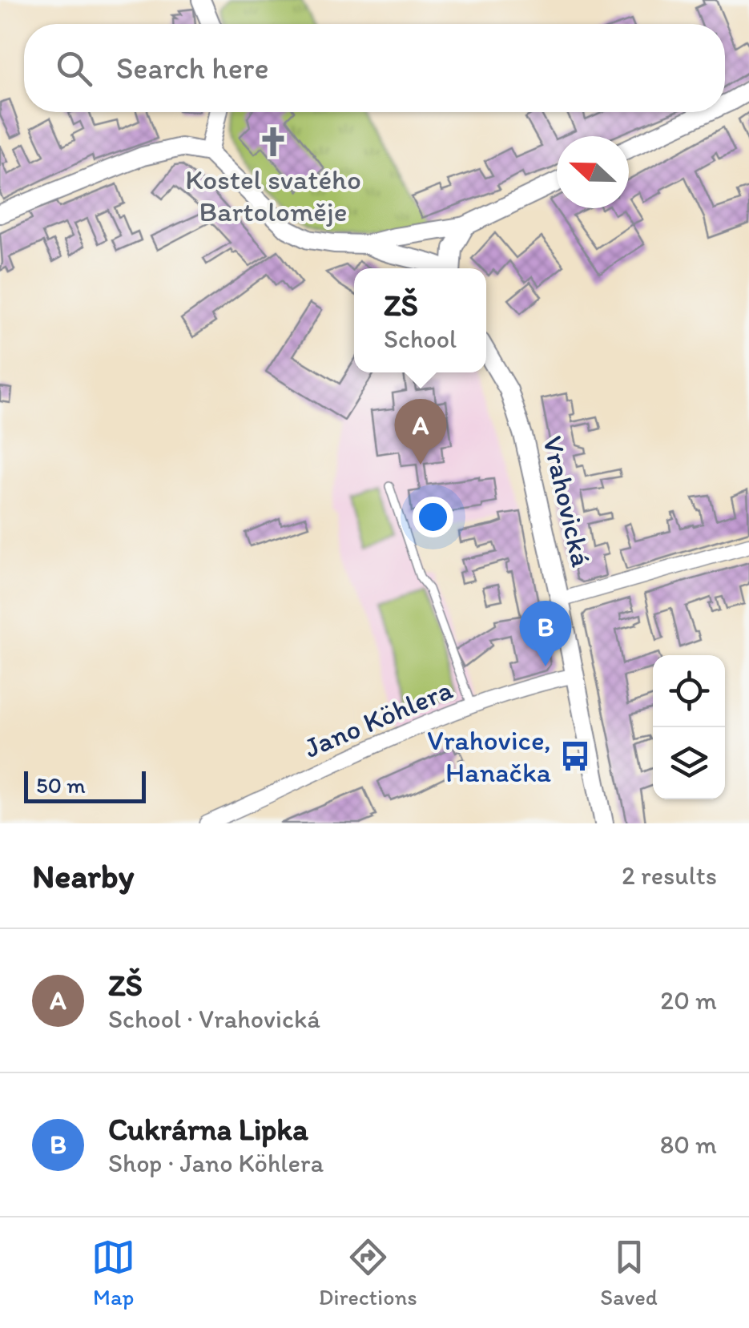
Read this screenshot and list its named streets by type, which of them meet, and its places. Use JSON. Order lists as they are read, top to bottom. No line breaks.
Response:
{"streets":{"street":["Vrahovická","Jano Köhlera"]},"crossings":[["Vrahovická","Jano Köhlera"]],"places":{"church":["Kostel svatého Bartoloměje"],"bus stop":["Vrahovice, Hanačka"]},"scale_bar":"50 m","north":"left","page":{"search":"Search here","popup":["ZŠ","School"],"pins":["A","B"],"scale":"50 m","heading":["Nearby","2 results"],"list":[{"mark":"A","name":"ZŠ","note":"School · Vrahovická","value":"20 m"},{"mark":"B","name":"Cukrárna Lipka","note":"Shop · Jano Köhlera","value":"80 m"}],"nav":["Map","Directions","Saved"]}}
